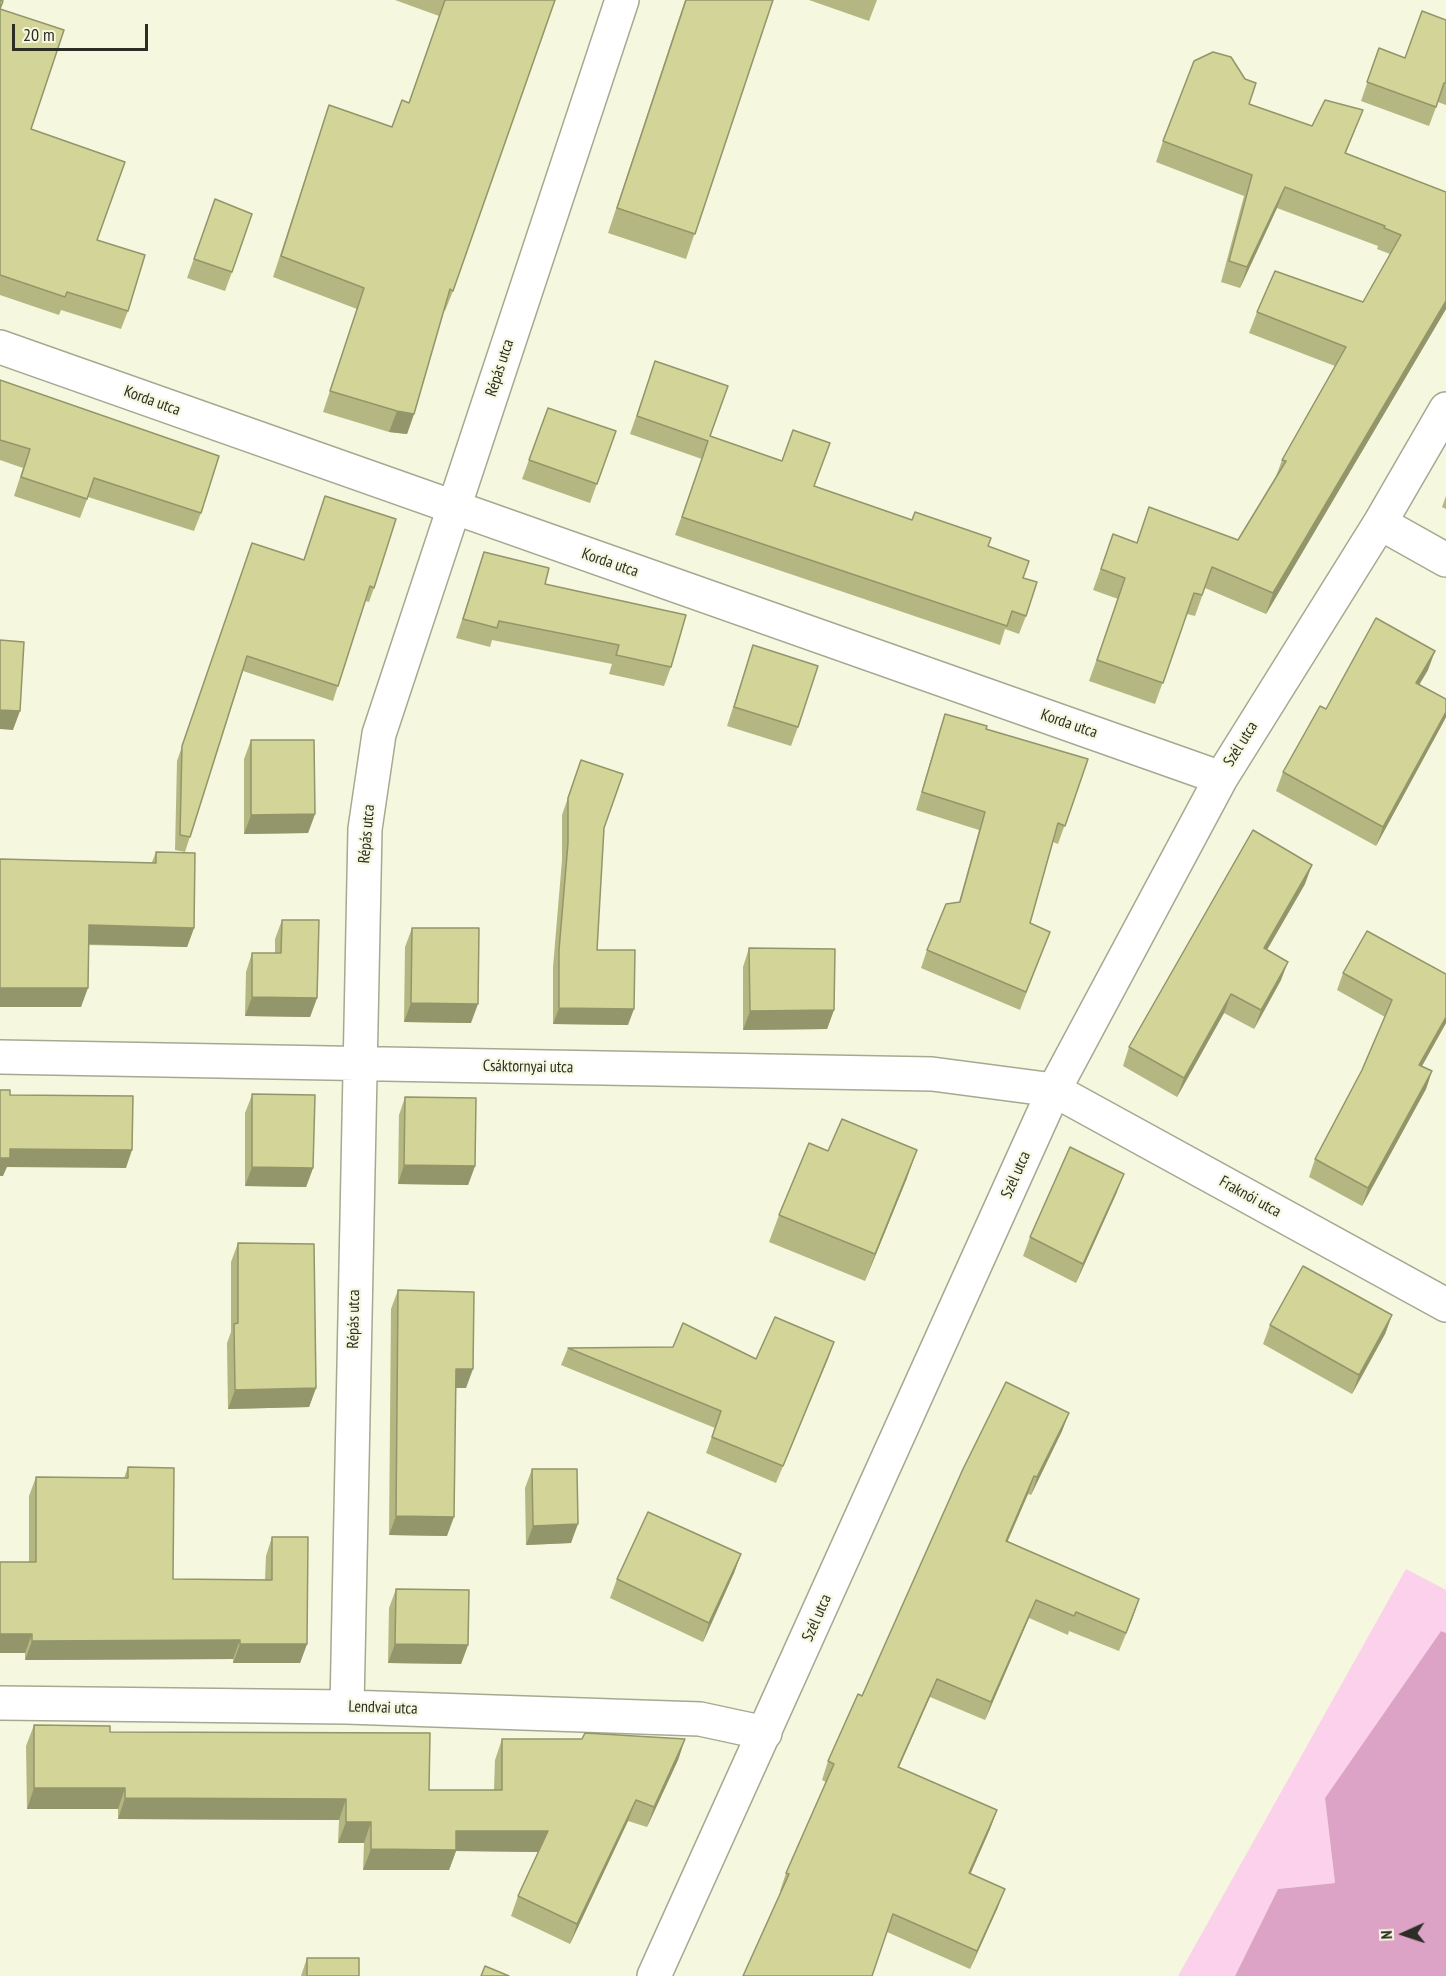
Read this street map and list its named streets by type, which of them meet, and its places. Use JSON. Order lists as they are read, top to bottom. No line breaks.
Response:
{"streets":{"street":["Répás utca","Korda utca","Szél utca","Csáktornyai utca","Fraknói utca","Lendvai utca"]},"crossings":[["Répás utca","Korda utca"],["Répás utca","Csáktornyai utca"],["Répás utca","Lendvai utca"],["Korda utca","Szél utca"],["Szél utca","Csáktornyai utca"],["Szél utca","Fraknói utca"],["Szél utca","Lendvai utca"],["Csáktornyai utca","Fraknói utca"]],"scale_bar":"20 m","north":"left"}
